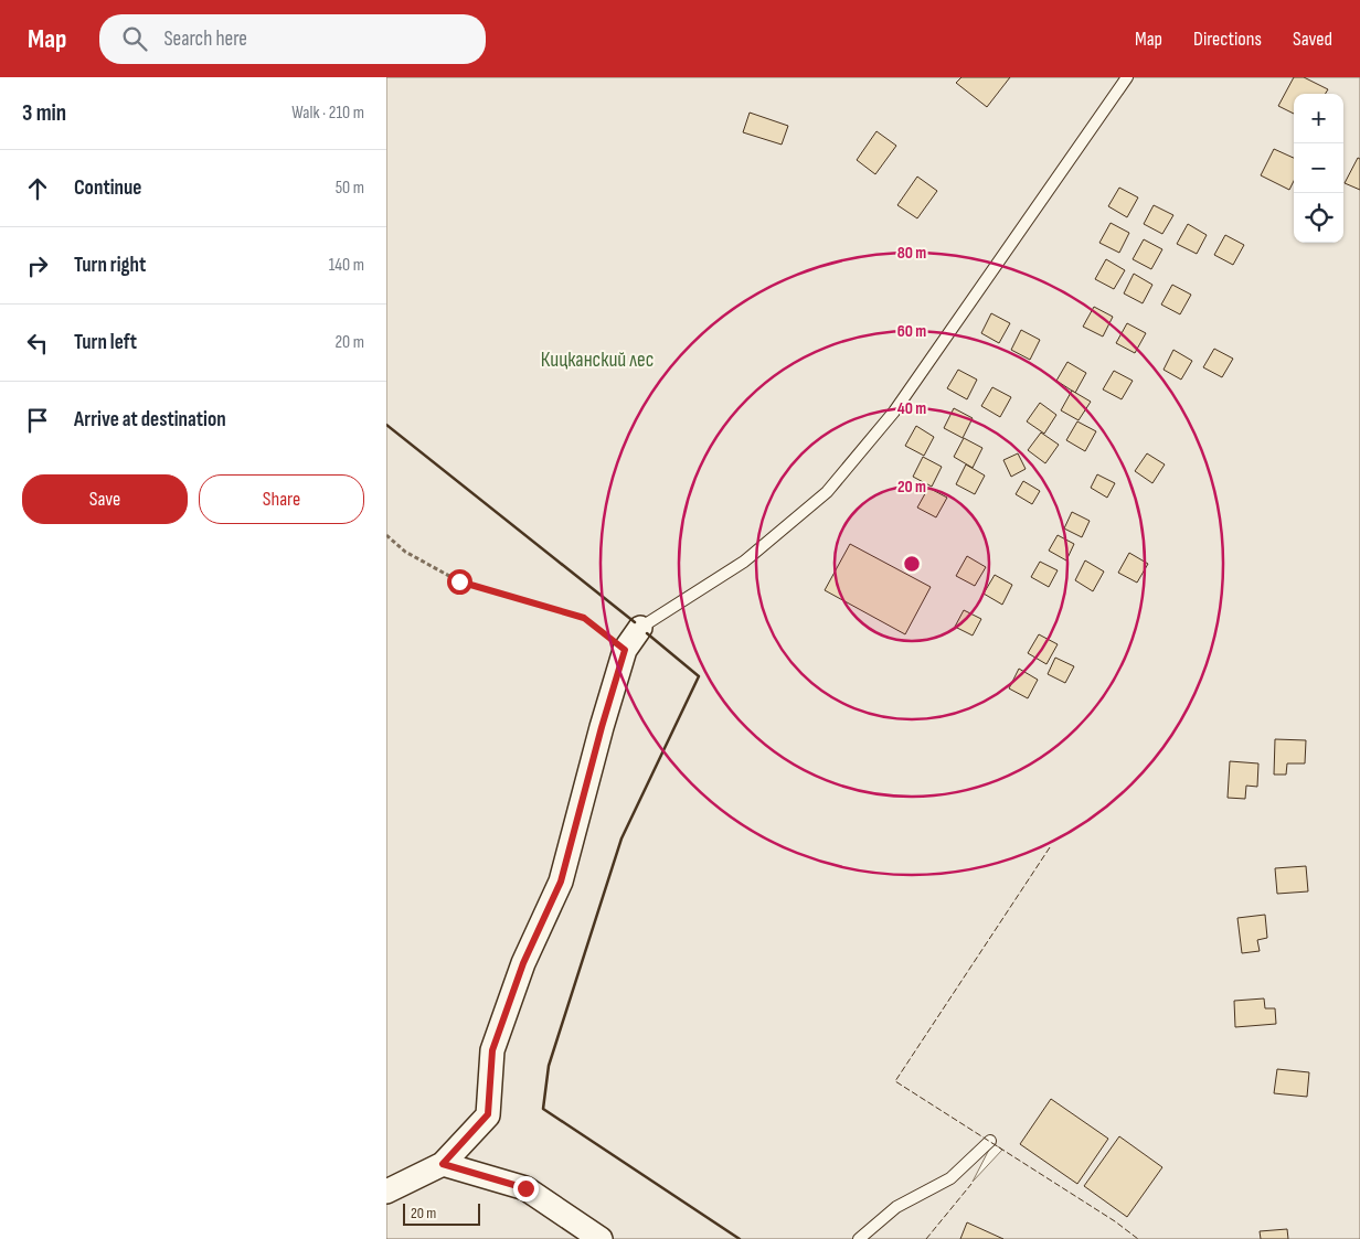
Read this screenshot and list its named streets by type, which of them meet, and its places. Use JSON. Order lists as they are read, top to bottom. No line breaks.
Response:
{"parks":["Кицканский лес"],"scale_bar":"20 m","page":{"header":"Map","search":"Search here","nav":["Map","Directions","Saved"],"heading":["3 min","Walk · 210 m"],"map_buttons":["+","−"],"list":[["Continue","50 m"],["Turn right","140 m"],["Turn left","20 m"],"Arrive at destination"],"buttons":["Save","Share"],"scale":"20 m"},"rings":["80 m","60 m","40 m","20 m"]}
